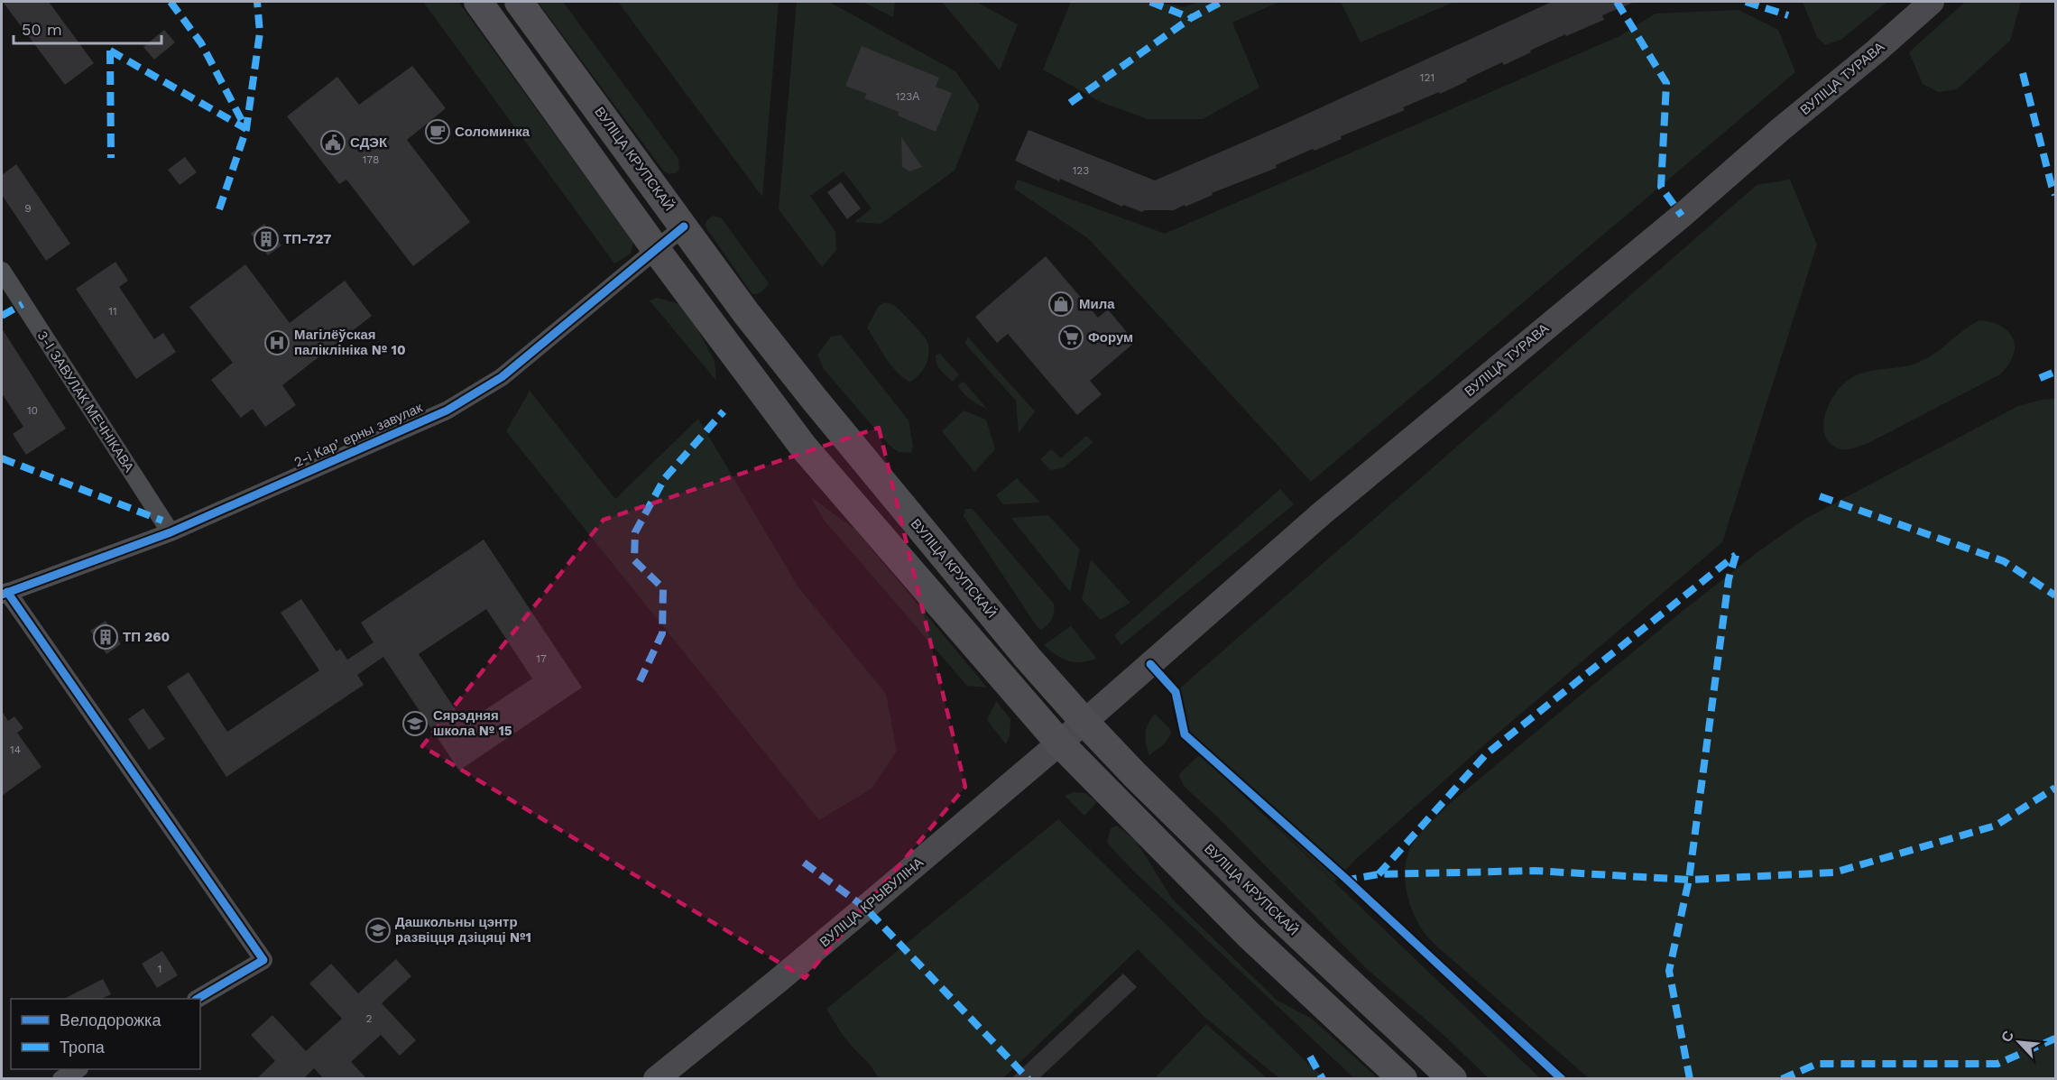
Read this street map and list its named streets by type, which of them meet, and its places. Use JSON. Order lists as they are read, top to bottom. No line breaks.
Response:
{"streets":{"main road":["ВУЛІЦА ТУРАВА","ВУЛІЦА КРУПСКАЙ","ВУЛІЦА КРЫВУЛІНА"],"street":["3-І ЗАВУЛАК МЕЧНІКАВА","2-і Карʼерны завулак"]},"crossings":[["ВУЛІЦА ТУРАВА","ВУЛІЦА КРУПСКАЙ"],["ВУЛІЦА ТУРАВА","ВУЛІЦА КРЫВУЛІНА"],["ВУЛІЦА КРУПСКАЙ","2-і Карʼерны завулак"],["ВУЛІЦА КРУПСКАЙ","ВУЛІЦА КРЫВУЛІНА"],["3-І ЗАВУЛАК МЕЧНІКАВА","2-і Карʼерны завулак"]],"places":{"cafe":["Соломинка"],"public building":["СДЭК"],"building":["ТП-727","ТП 260"],"shop":["Мила"],"supermarket":["Форум"],"hospital":["Магілёўская паліклініка № 10"],"school or university":["Сярэдняя школа № 15","Дашкольны цэнтр развіцця дзіцяці №1"]},"house_numbers":["121","123А","178","123","9","11","10","17","14","1","2"],"legend":["Велодорожка","Тропа"],"scale_bar":"50 m","north":"top left"}
